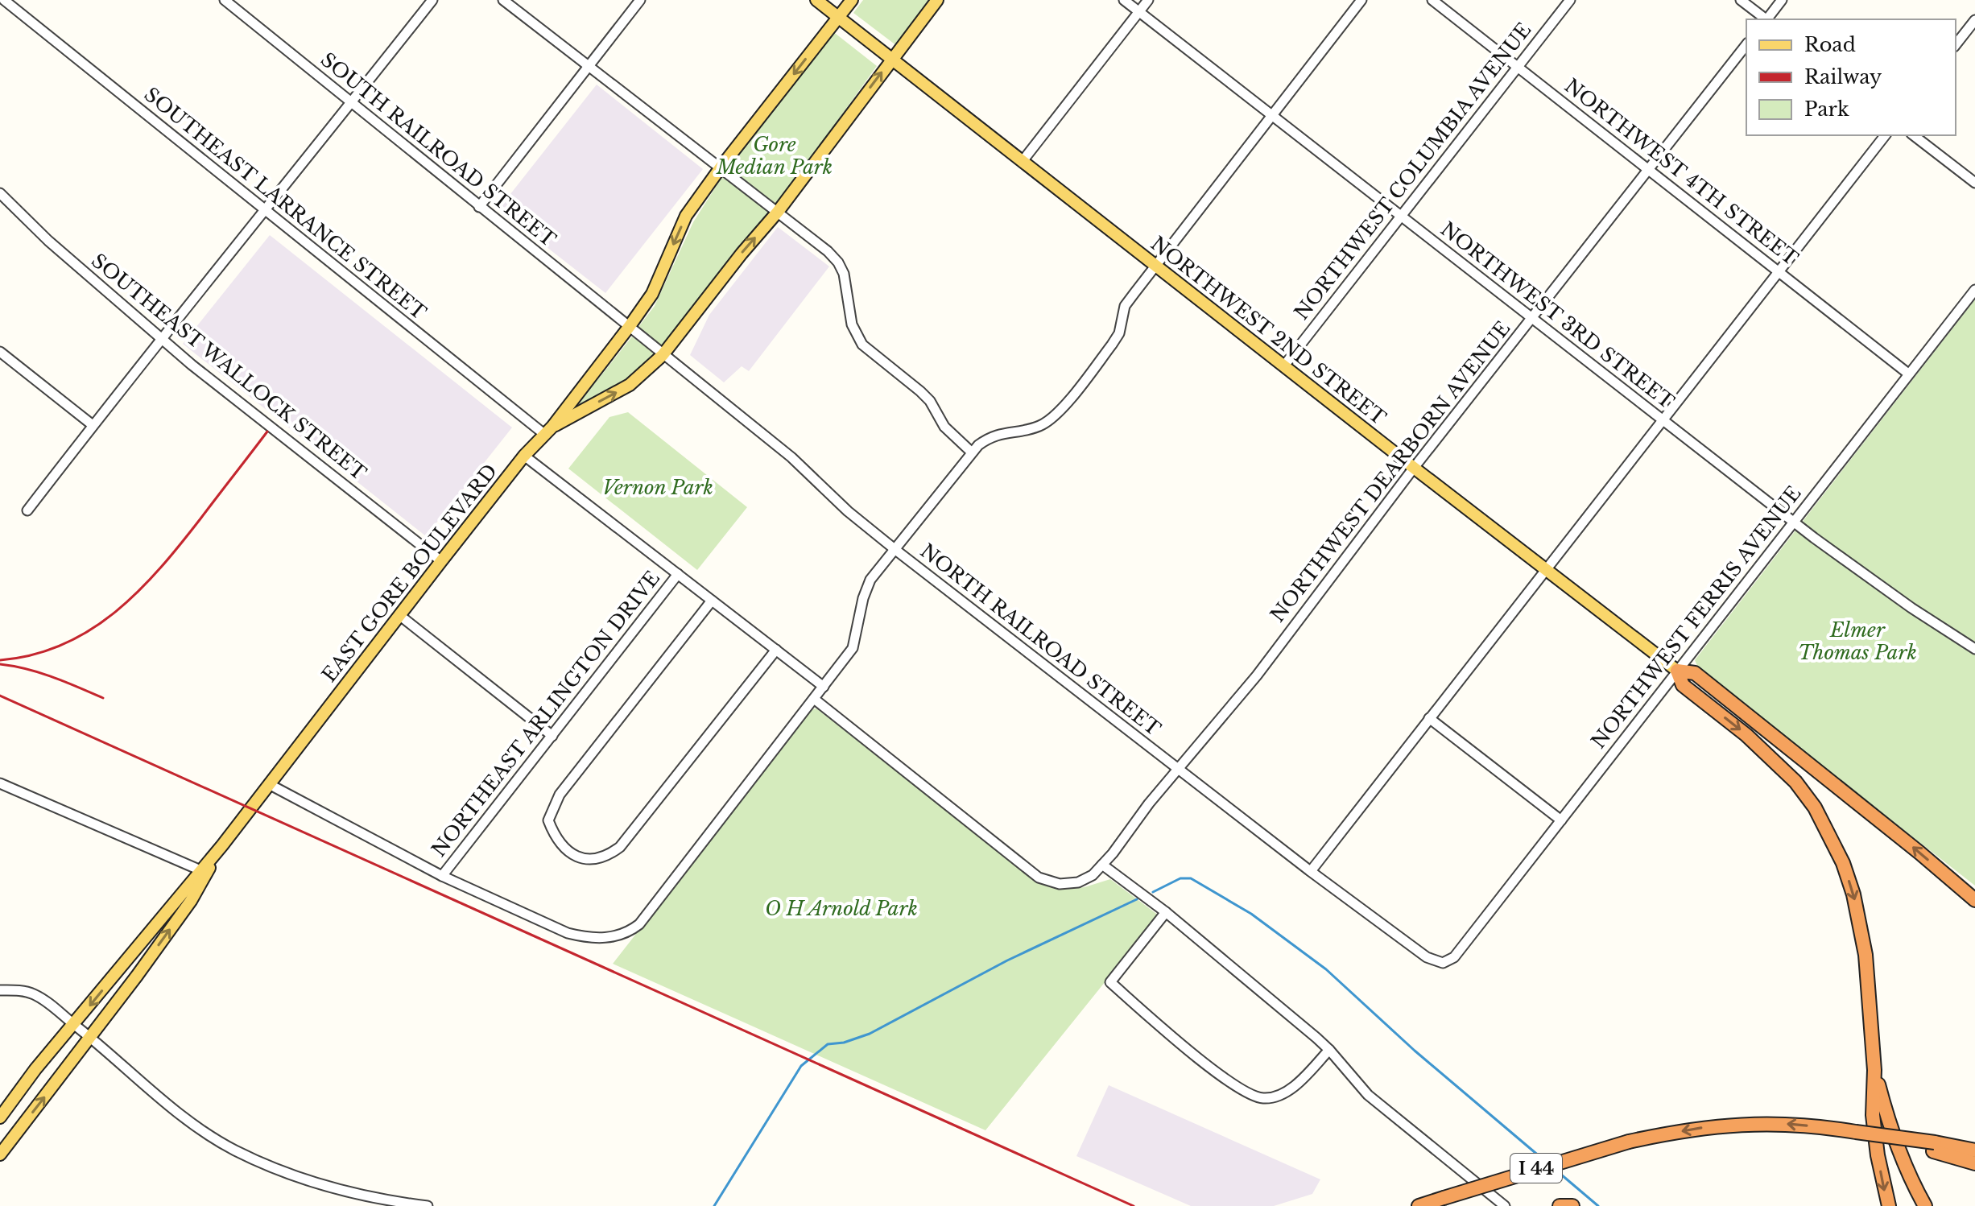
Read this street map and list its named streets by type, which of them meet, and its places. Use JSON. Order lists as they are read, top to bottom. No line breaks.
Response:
{"streets":{"highway":["I 44"],"main road":["NORTHWEST 2ND STREET","EAST GORE BOULEVARD"],"street":["SOUTH RAILROAD STREET","NORTHWEST COLUMBIA AVENUE","NORTHWEST 4TH STREET","SOUTHEAST LARRANCE STREET","NORTHWEST 3RD STREET","SOUTHEAST WALLOCK STREET","NORTHWEST DEARBORN AVENUE","NORTHWEST FERRIS AVENUE","NORTH RAILROAD STREET","NORTHEAST ARLINGTON DRIVE"]},"crossings":[["SOUTH RAILROAD STREET","EAST GORE BOULEVARD"],["SOUTH RAILROAD STREET","NORTH RAILROAD STREET"],["NORTHWEST COLUMBIA AVENUE","NORTHWEST 4TH STREET"],["NORTHWEST COLUMBIA AVENUE","NORTHWEST 3RD STREET"],["NORTHWEST COLUMBIA AVENUE","NORTHWEST 2ND STREET"],["NORTHWEST 4TH STREET","NORTHWEST DEARBORN AVENUE"],["NORTHWEST 4TH STREET","NORTHWEST FERRIS AVENUE"],["SOUTHEAST LARRANCE STREET","EAST GORE BOULEVARD"],["NORTHWEST 3RD STREET","NORTHWEST DEARBORN AVENUE"],["NORTHWEST 3RD STREET","NORTHWEST FERRIS AVENUE"],["NORTHWEST 2ND STREET","NORTHWEST DEARBORN AVENUE"],["NORTHWEST 2ND STREET","EAST GORE BOULEVARD"],["NORTHWEST 2ND STREET","NORTHWEST FERRIS AVENUE"],["SOUTHEAST WALLOCK STREET","EAST GORE BOULEVARD"],["NORTHWEST DEARBORN AVENUE","NORTH RAILROAD STREET"],["EAST GORE BOULEVARD","NORTH RAILROAD STREET"],["NORTHWEST FERRIS AVENUE","NORTH RAILROAD STREET"]],"parks":["Gore Median Park","Vernon Park","Elmer Thomas Park","O H Arnold Park"],"legend":["Road","Railway","Park"]}
